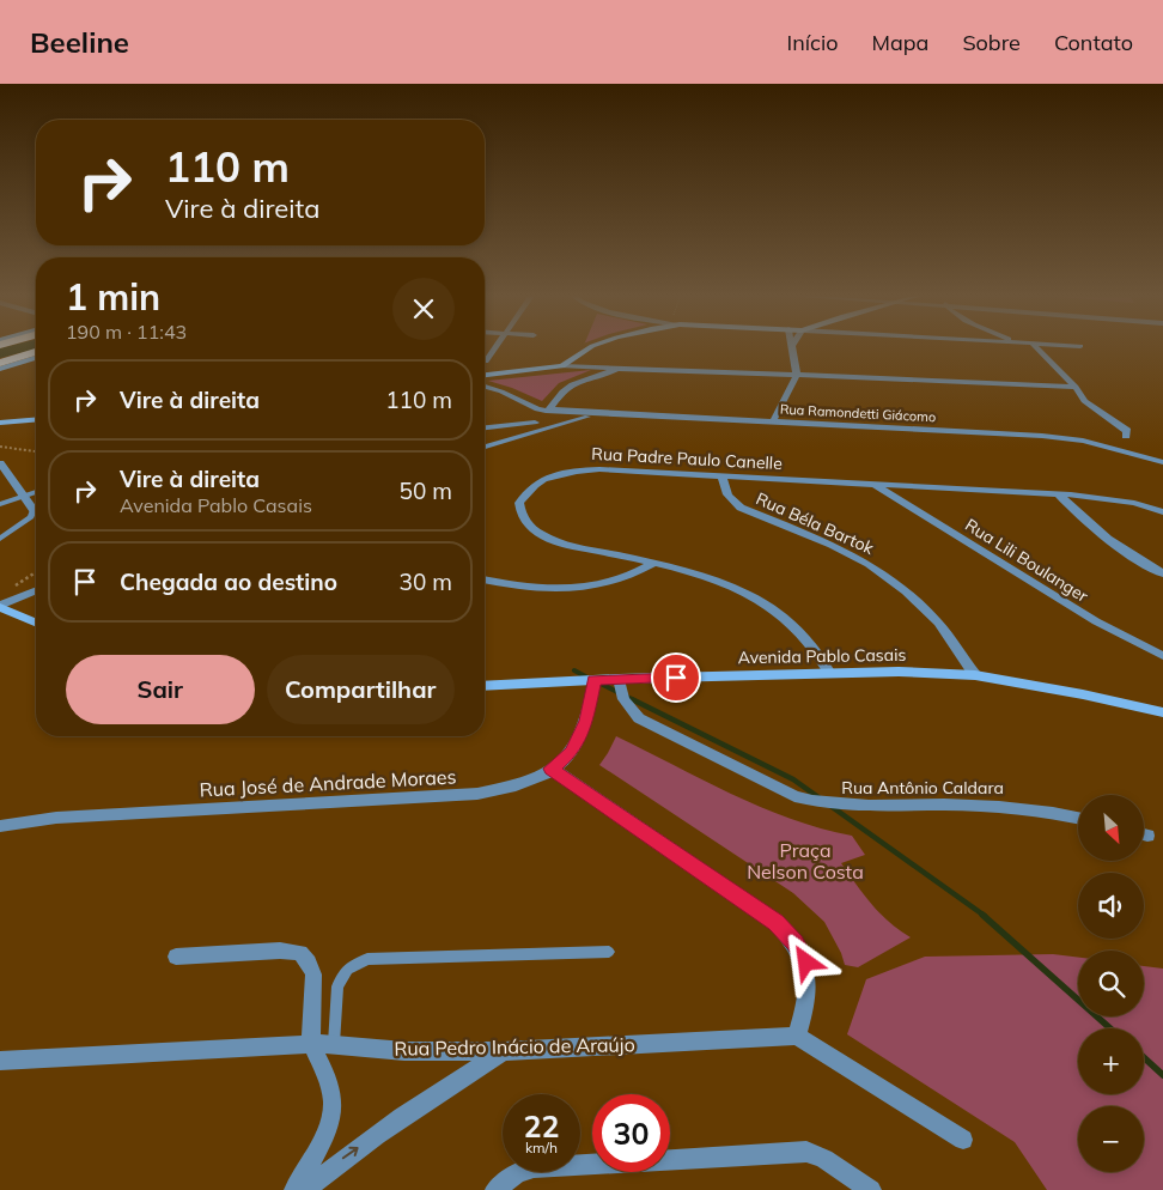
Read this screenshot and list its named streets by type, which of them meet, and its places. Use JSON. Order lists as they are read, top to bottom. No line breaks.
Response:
{"streets":{"street":["Rua Ramondetti Giácomo","Rua Padre Paulo Canelle","Rua Béla Bartok","Rua Lili Boulanger","Avenida Pablo Casais","Rua José de Andrade Moraes","Rua Antônio Caldara","Rua Pedro Inácio de Araújo"]},"crossings":[["Rua Padre Paulo Canelle","Rua Béla Bartok"],["Rua Padre Paulo Canelle","Rua Lili Boulanger"],["Rua Padre Paulo Canelle","Avenida Pablo Casais"],["Rua Béla Bartok","Avenida Pablo Casais"],["Avenida Pablo Casais","Rua José de Andrade Moraes"],["Avenida Pablo Casais","Rua Antônio Caldara"]],"parks":["Praça Nelson Costa"],"north":"bottom right","page":{"header":"Beeline","nav":["Início","Mapa","Sobre","Contato"],"turn":["110 m","Vire à direita"],"heading":["1 min","190 m · 11:43"],"list":[{"name":"Vire à direita","value":"110 m"},{"name":"Vire à direita","note":"Avenida Pablo Casais","value":"50 m"},{"name":"Chegada ao destino","value":"30 m"}],"buttons":["Sair","Compartilhar"],"map_buttons":["+","−"],"speed":"22 km/h","limit":"30"}}
